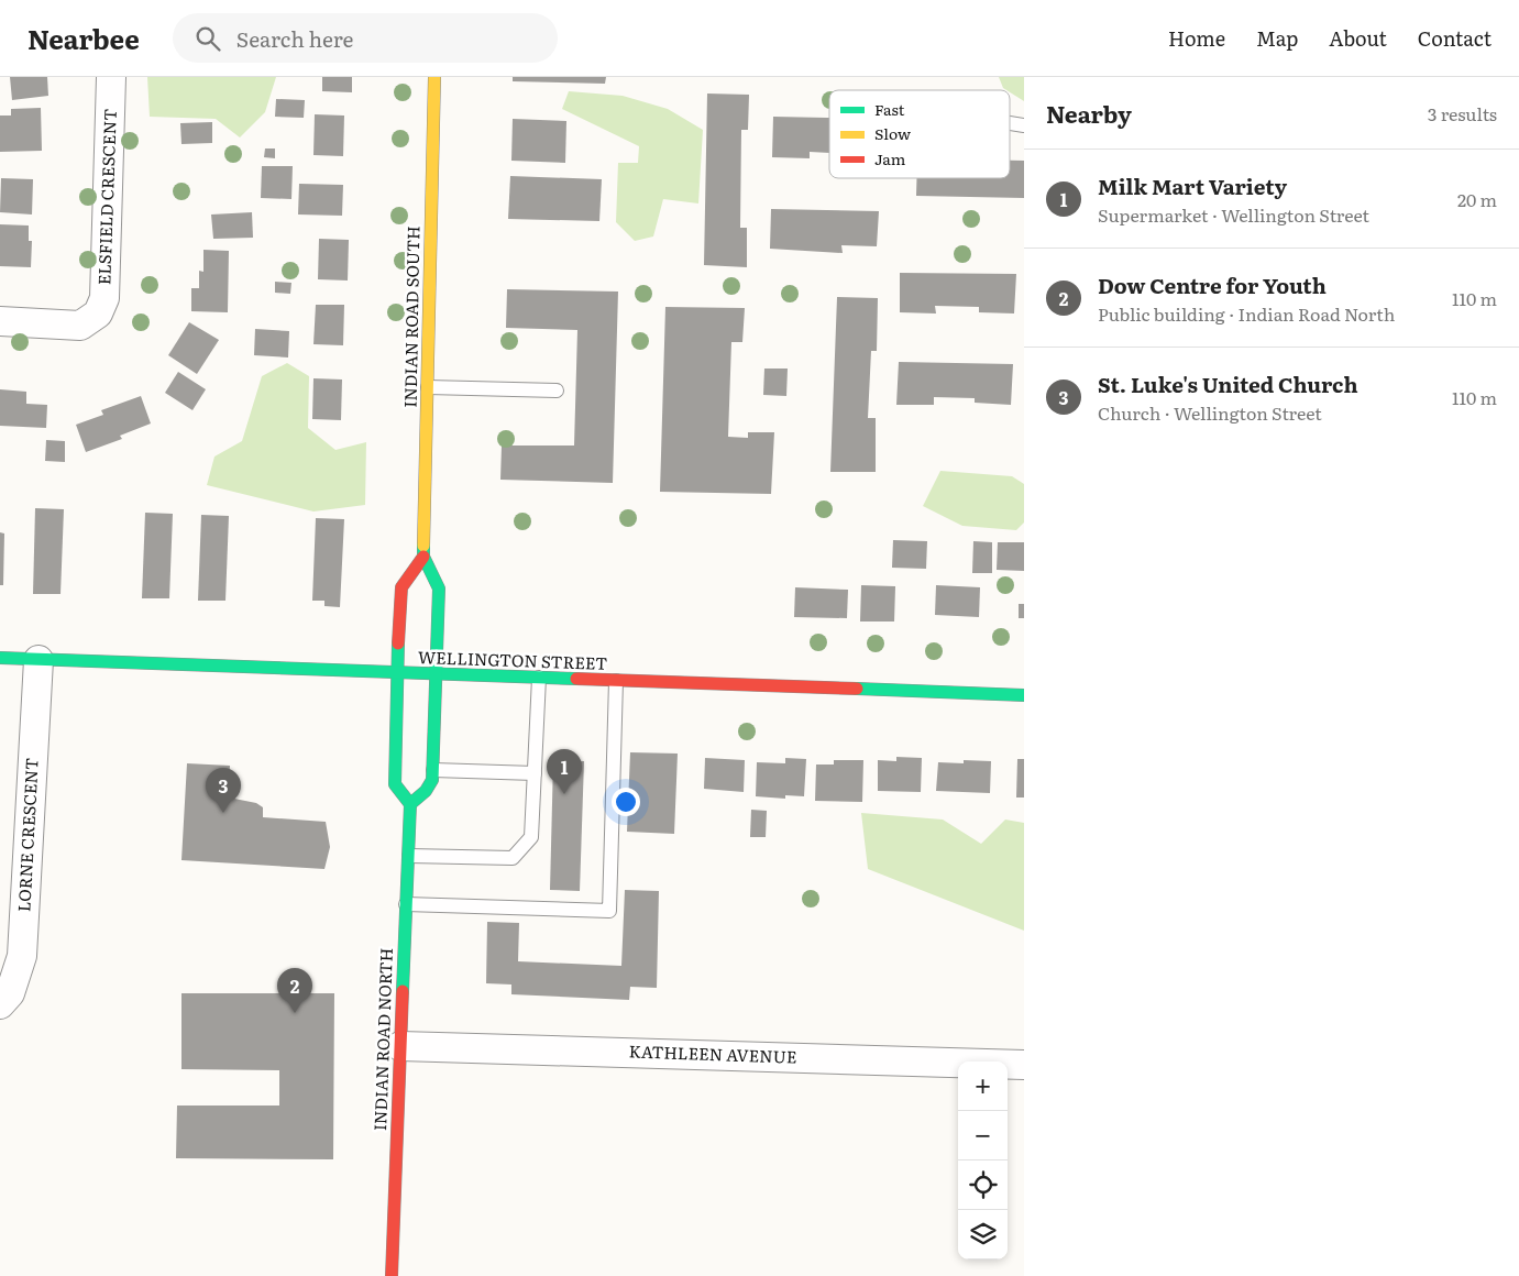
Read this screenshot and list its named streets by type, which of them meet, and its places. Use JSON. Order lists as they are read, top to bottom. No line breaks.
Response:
{"streets":{"main road":["INDIAN ROAD SOUTH","WELLINGTON STREET","INDIAN ROAD NORTH"],"street":["ELSFIELD CRESCENT","LORNE CRESCENT","KATHLEEN AVENUE"]},"crossings":[["INDIAN ROAD SOUTH","WELLINGTON STREET"],["WELLINGTON STREET","LORNE CRESCENT"],["INDIAN ROAD NORTH","KATHLEEN AVENUE"]],"legend":["Fast","Slow","Jam"],"page":{"header":"Nearbee","search":"Search here","nav":["Home","Map","About","Contact"],"heading":["Nearby","3 results"],"list":[{"mark":"1","name":"Milk Mart Variety","note":"Supermarket · Wellington Street","value":"20 m"},{"mark":"2","name":"Dow Centre for Youth","note":"Public building · Indian Road North","value":"110 m"},{"mark":"3","name":"St. Luke's United Church","note":"Church · Wellington Street","value":"110 m"}],"pins":["1","3","2"],"map_buttons":["+","−"]}}
